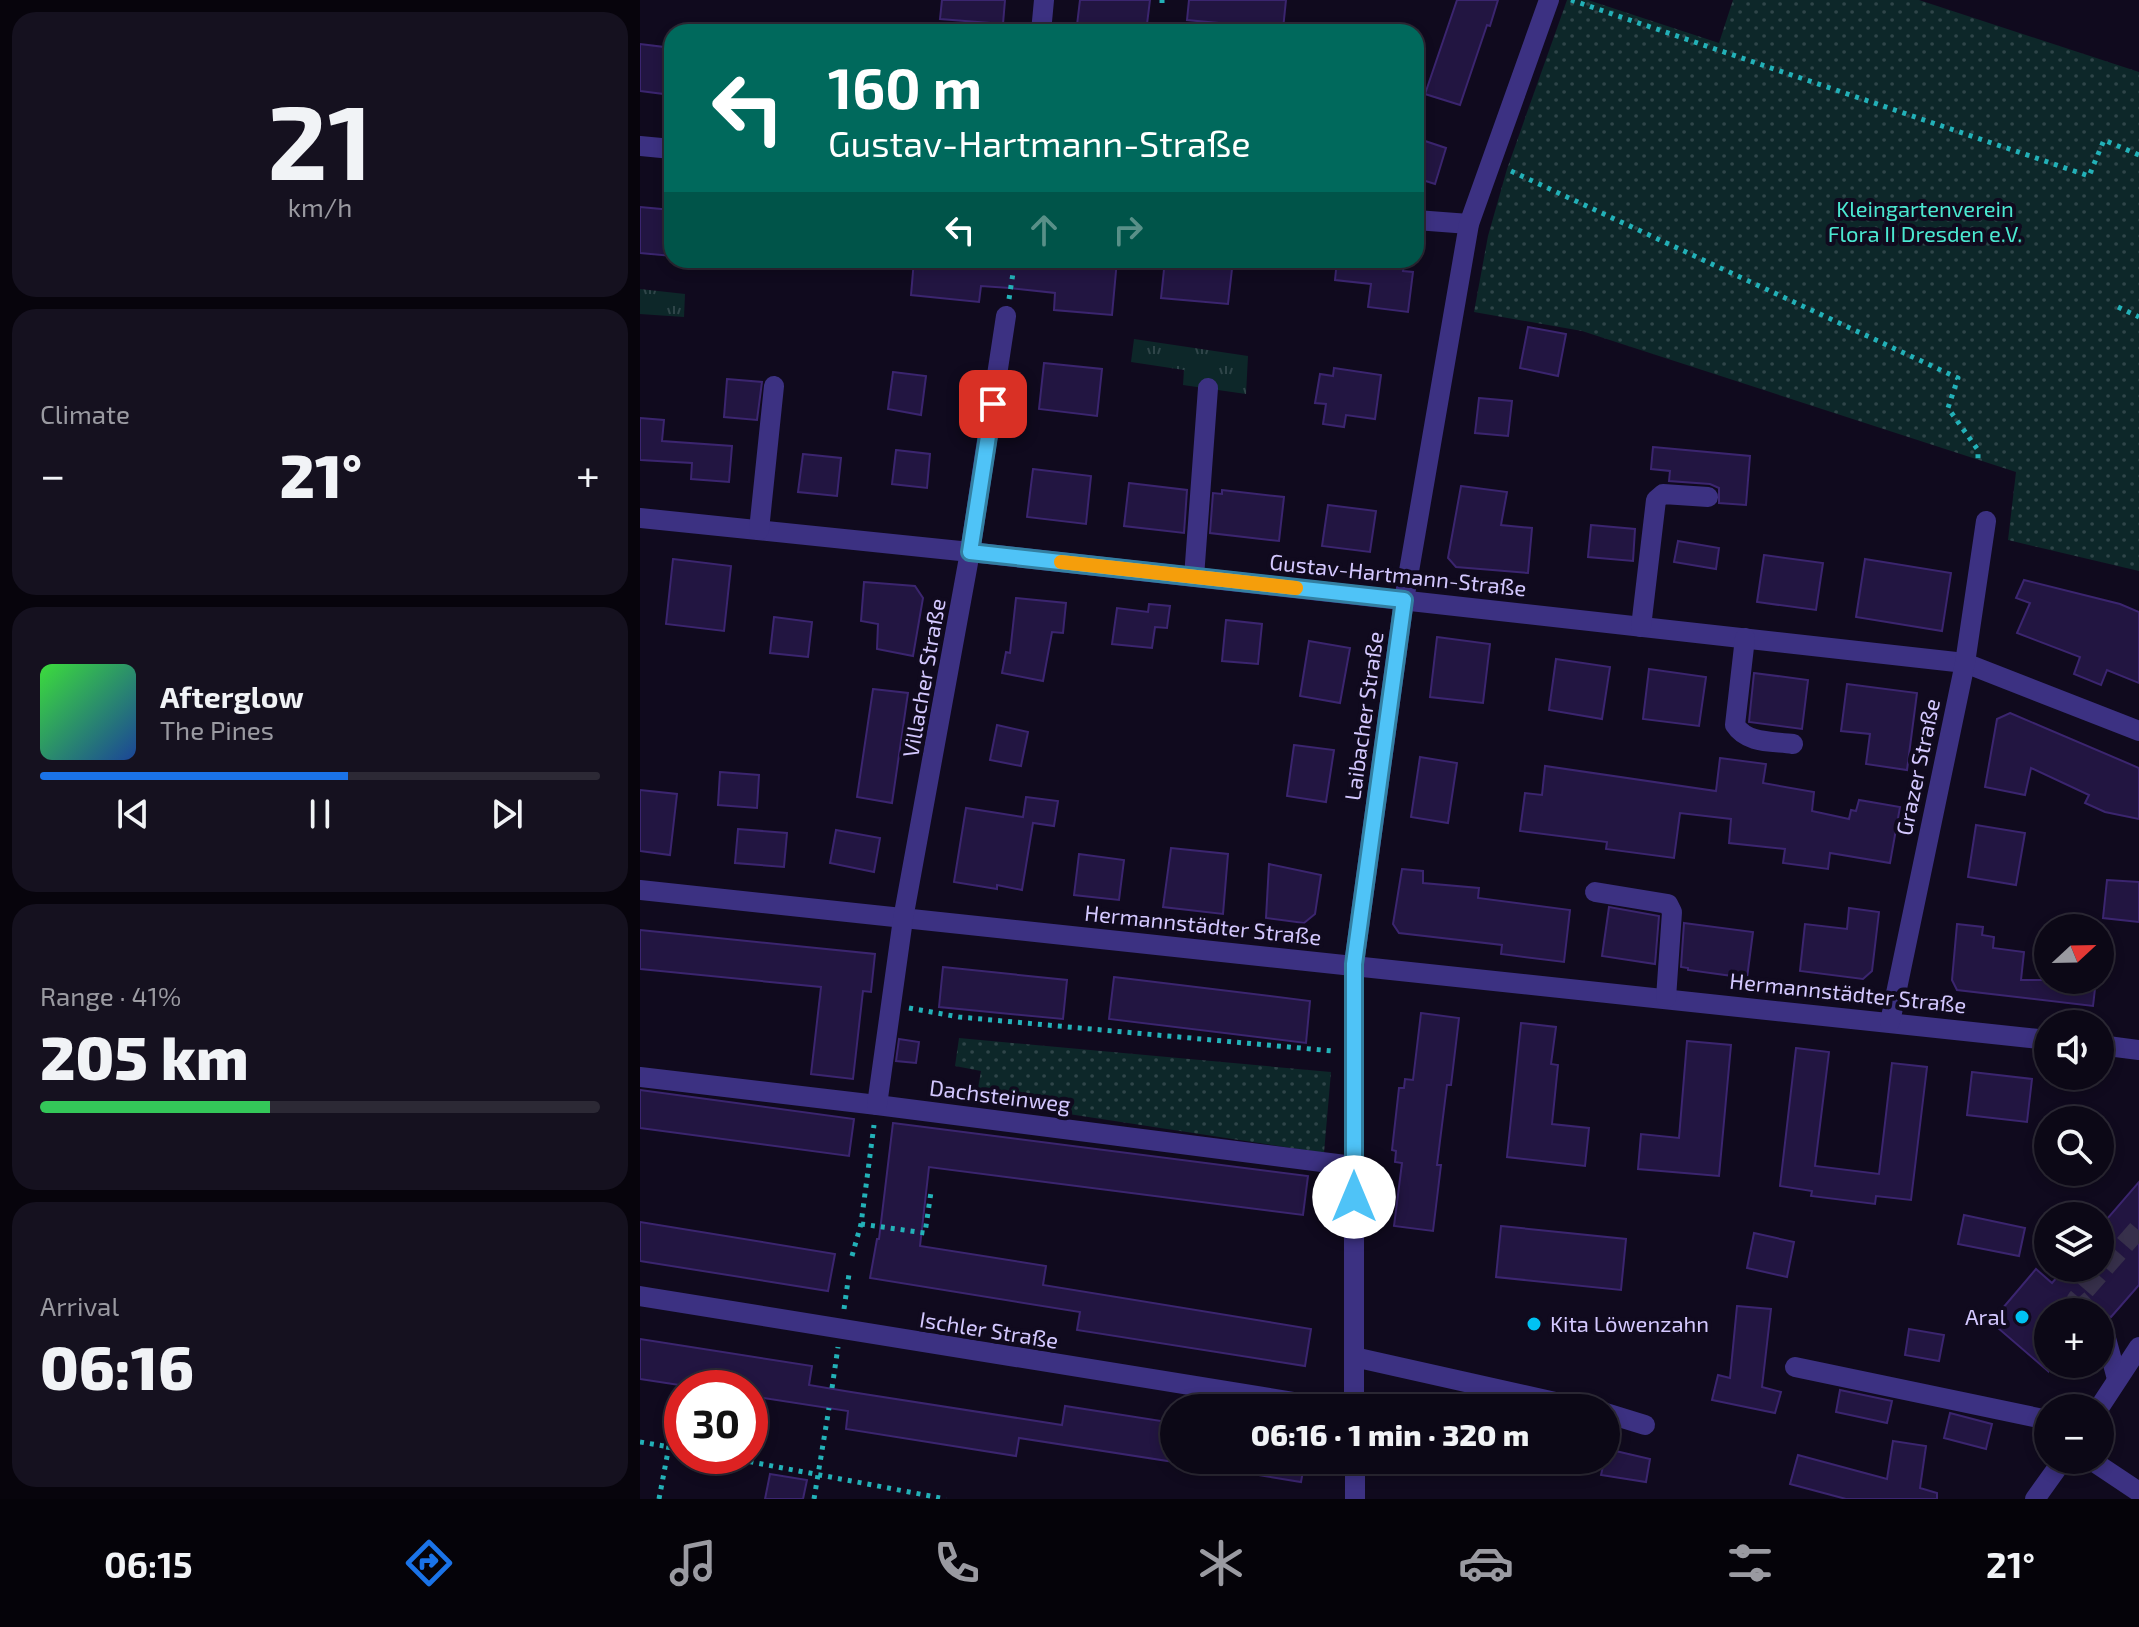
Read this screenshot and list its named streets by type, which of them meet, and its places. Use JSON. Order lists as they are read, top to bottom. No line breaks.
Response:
{"streets":{"street":["Gustav-Hartmann-Straße","Villacher Straße","Laibacher Straße","Grazer Straße","Hermannstädter Straße","Dachsteinweg","Ischler Straße"]},"crossings":[["Gustav-Hartmann-Straße","Villacher Straße"],["Gustav-Hartmann-Straße","Laibacher Straße"],["Gustav-Hartmann-Straße","Grazer Straße"],["Villacher Straße","Hermannstädter Straße"],["Villacher Straße","Dachsteinweg"],["Laibacher Straße","Hermannstädter Straße"],["Laibacher Straße","Dachsteinweg"],["Grazer Straße","Hermannstädter Straße"]],"parks":["Kleingartenverein Flora II Dresden e.V."],"places":["Aral","Kita Löwenzahn"],"north":"right","page":{"tile":[["21","km/h"],"Climate",["Range · 41%","205 km"],["Arrival","06:16"]],"turn":["160 m","Gustav-Hartmann-Straße"],"heat":["−","21°","+"],"song":["Afterglow","The Pines"],"map_buttons":["+","−"],"limit":"30","trip":"06:16 · 1 min · 320 m","tabs":["06:15","21°"]}}
